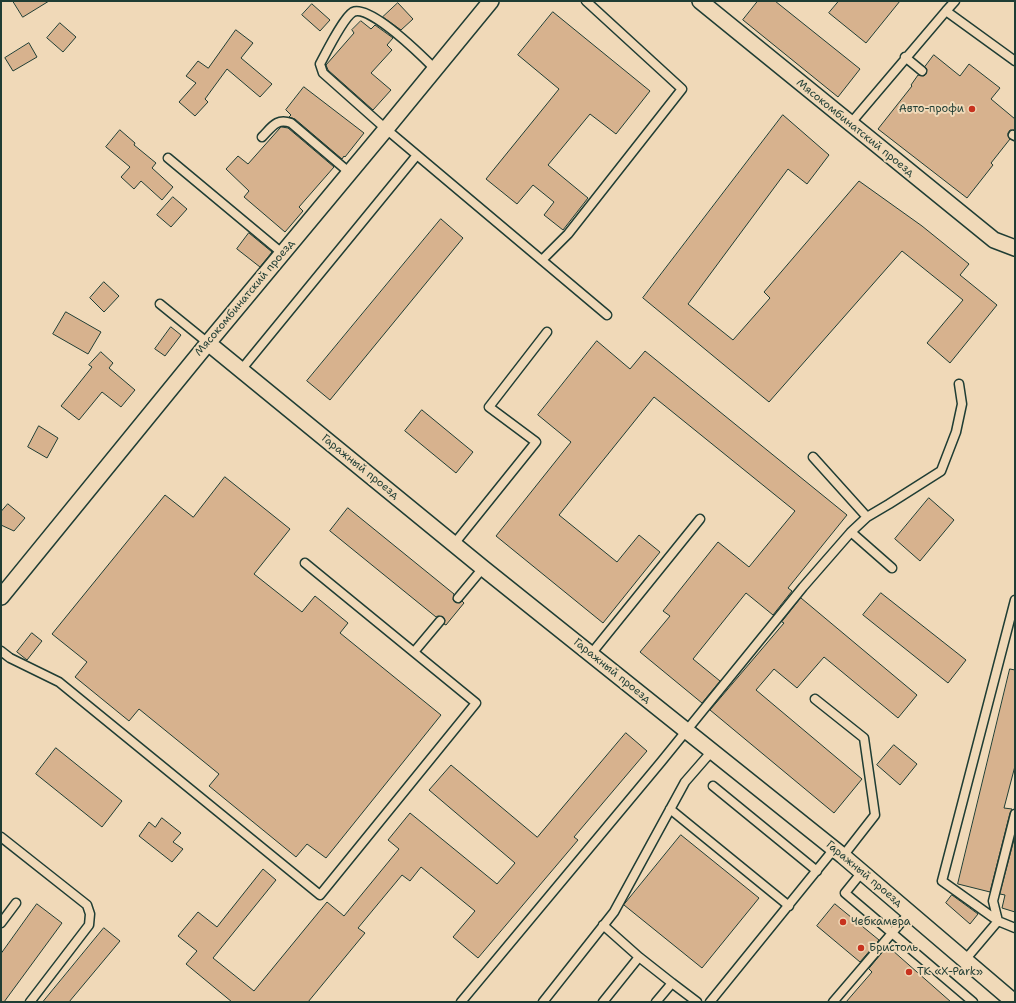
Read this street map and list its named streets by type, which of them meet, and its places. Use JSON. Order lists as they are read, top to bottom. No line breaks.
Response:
{"streets":{"street":["Мясокомбинатский проезд","Гаражный проезд"]},"crossings":[["Мясокомбинатский проезд","Гаражный проезд"]],"places":["Авто-профи","Чебкамера","Бристоль","ТК «X-Park»"]}
